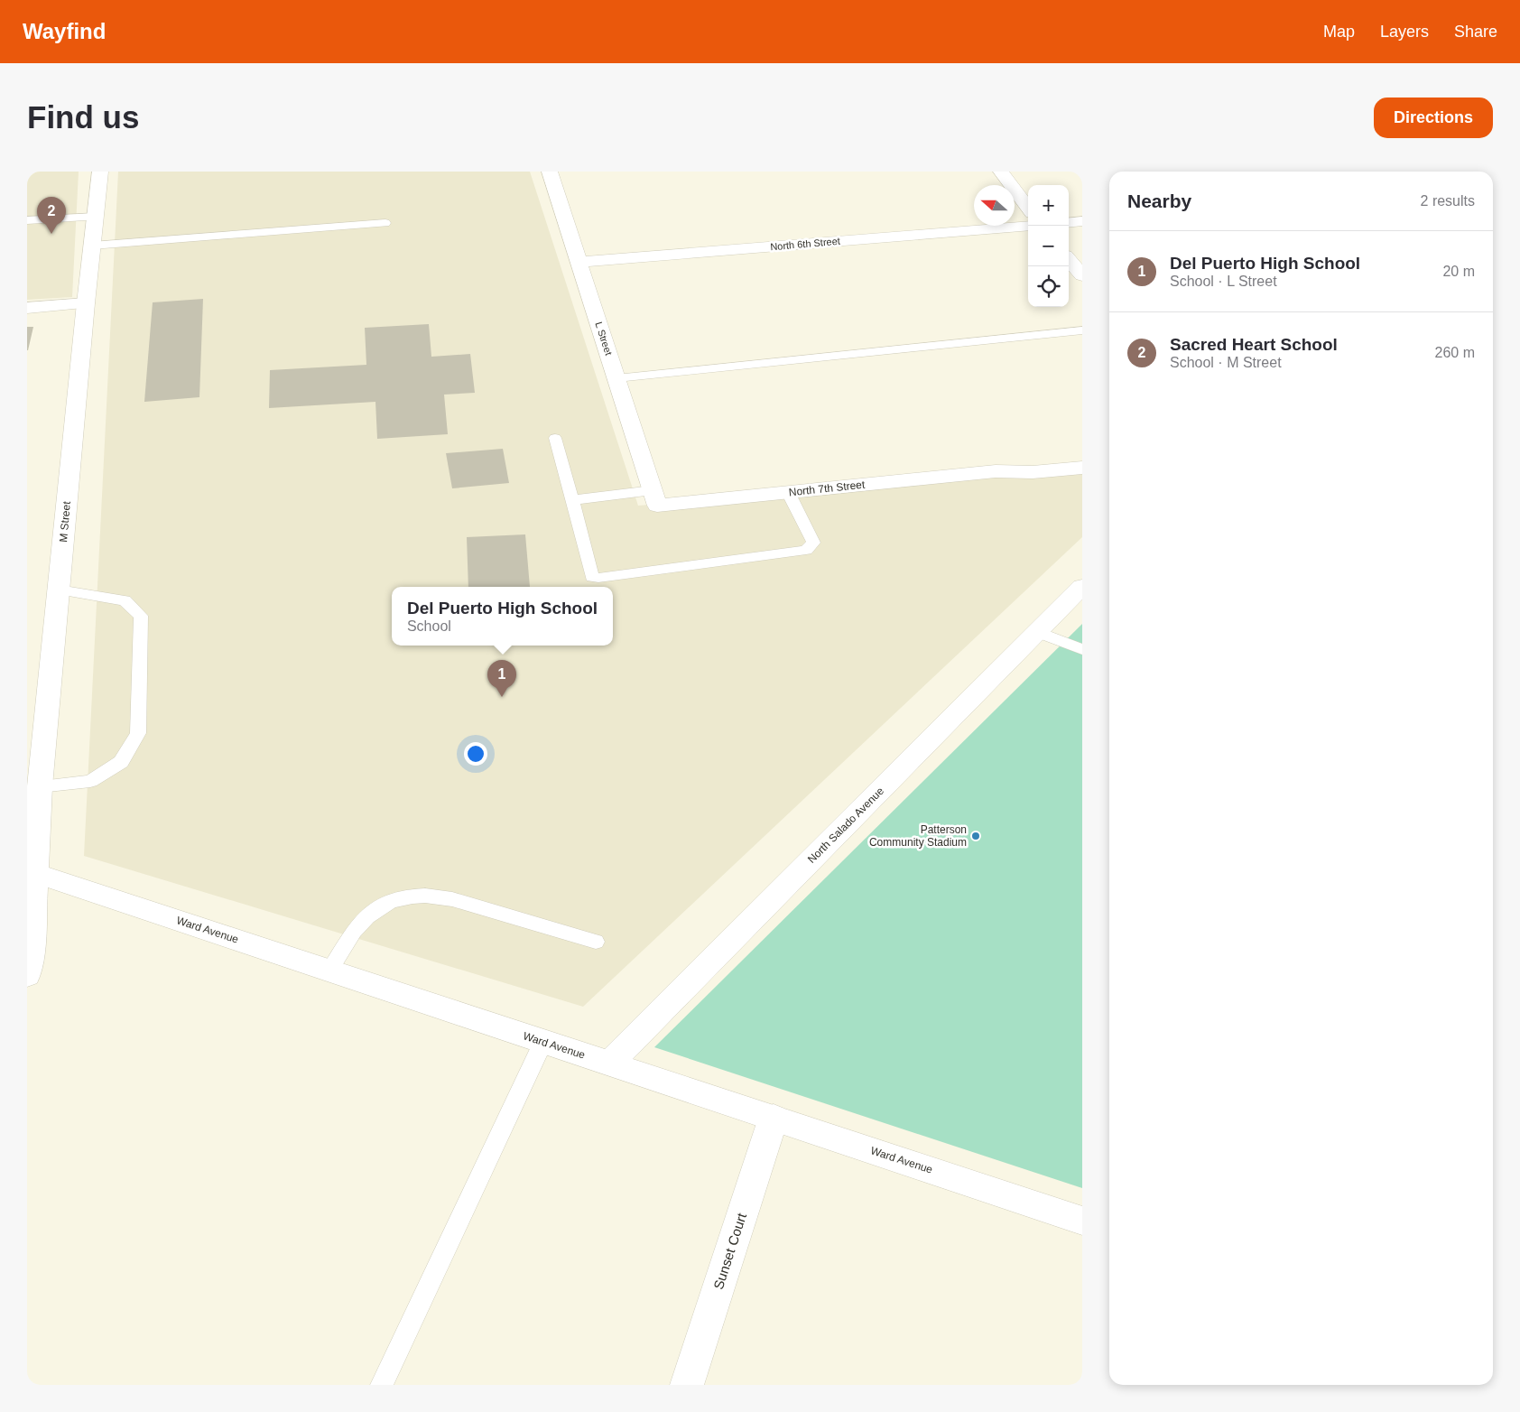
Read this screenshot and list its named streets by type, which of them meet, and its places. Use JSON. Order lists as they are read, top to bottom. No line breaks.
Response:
{"streets":{"street":["North 6th Street","L Street","North 7th Street","M Street","North Salado Avenue","Ward Avenue","Sunset Court"]},"crossings":[["North 6th Street","L Street"],["L Street","North 7th Street"],["M Street","Ward Avenue"],["North Salado Avenue","Ward Avenue"],["Ward Avenue","Sunset Court"]],"places":["Patterson Community Stadium"],"north":"left","page":{"header":"Wayfind","nav":["Map","Layers","Share"],"buttons":"Directions","title":"Find us","heading":["Nearby","2 results"],"map_buttons":["+","−"],"pins":["2","1"],"list":[{"mark":"1","name":"Del Puerto High School","note":"School · L Street","value":"20 m"},{"mark":"2","name":"Sacred Heart School","note":"School · M Street","value":"260 m"}],"popup":["Del Puerto High School","School"]}}
